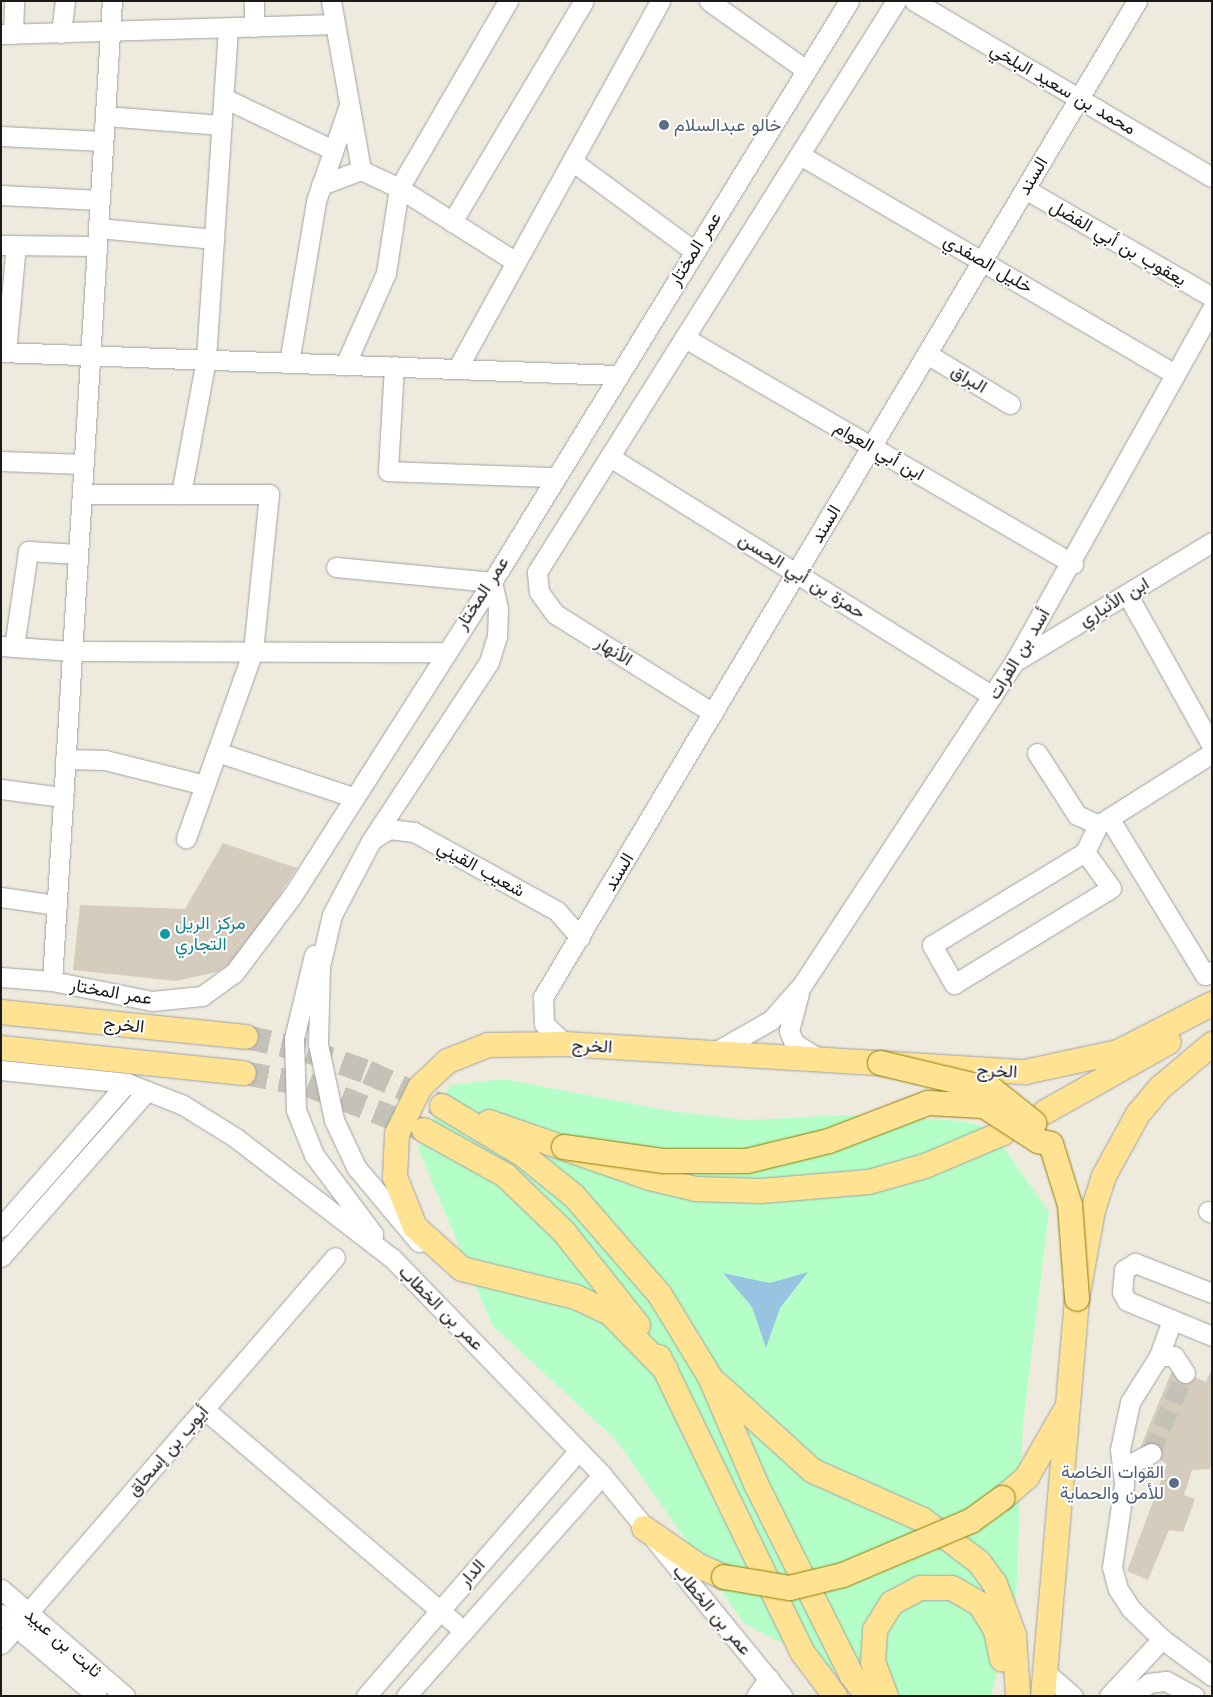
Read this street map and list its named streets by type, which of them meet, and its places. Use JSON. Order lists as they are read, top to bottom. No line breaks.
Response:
{"streets":{"main road":["الخرج"],"street":["محمد بن سعيد البلخي","السند","يعقوب بن أبي الفضل","عمر المختار","خليل الصفدي","البراق","ابن أبي العوام","حمزة بن أبي الحسن","ابن الأنباري","الأنهار","أسد بن الفرات","شعيب القيني","عمر بن الخطاب","أيوب بن إسحاق","الدار","ثابت بن عبيد"]},"crossings":[["محمد بن سعيد البلخي","السند"],["السند","يعقوب بن أبي الفضل"],["السند","خليل الصفدي"],["السند","البراق"],["السند","ابن أبي العوام"],["السند","حمزة بن أبي الحسن"],["السند","الأنهار"],["السند","شعيب القيني"],["السند","الخرج"],["عمر المختار","خليل الصفدي"],["عمر المختار","ابن أبي العوام"],["عمر المختار","حمزة بن أبي الحسن"],["عمر المختار","الأنهار"],["خليل الصفدي","أسد بن الفرات"],["ابن أبي العوام","أسد بن الفرات"],["حمزة بن أبي الحسن","أسد بن الفرات"],["ابن الأنباري","أسد بن الفرات"],["أسد بن الفرات","الخرج"],["عمر بن الخطاب","الدار"],["أيوب بن إسحاق","ثابت بن عبيد"]],"places":["خالو عبدالسلام","مركز الريل التجاري","القوات الخاصة للأمن والحماية"]}
